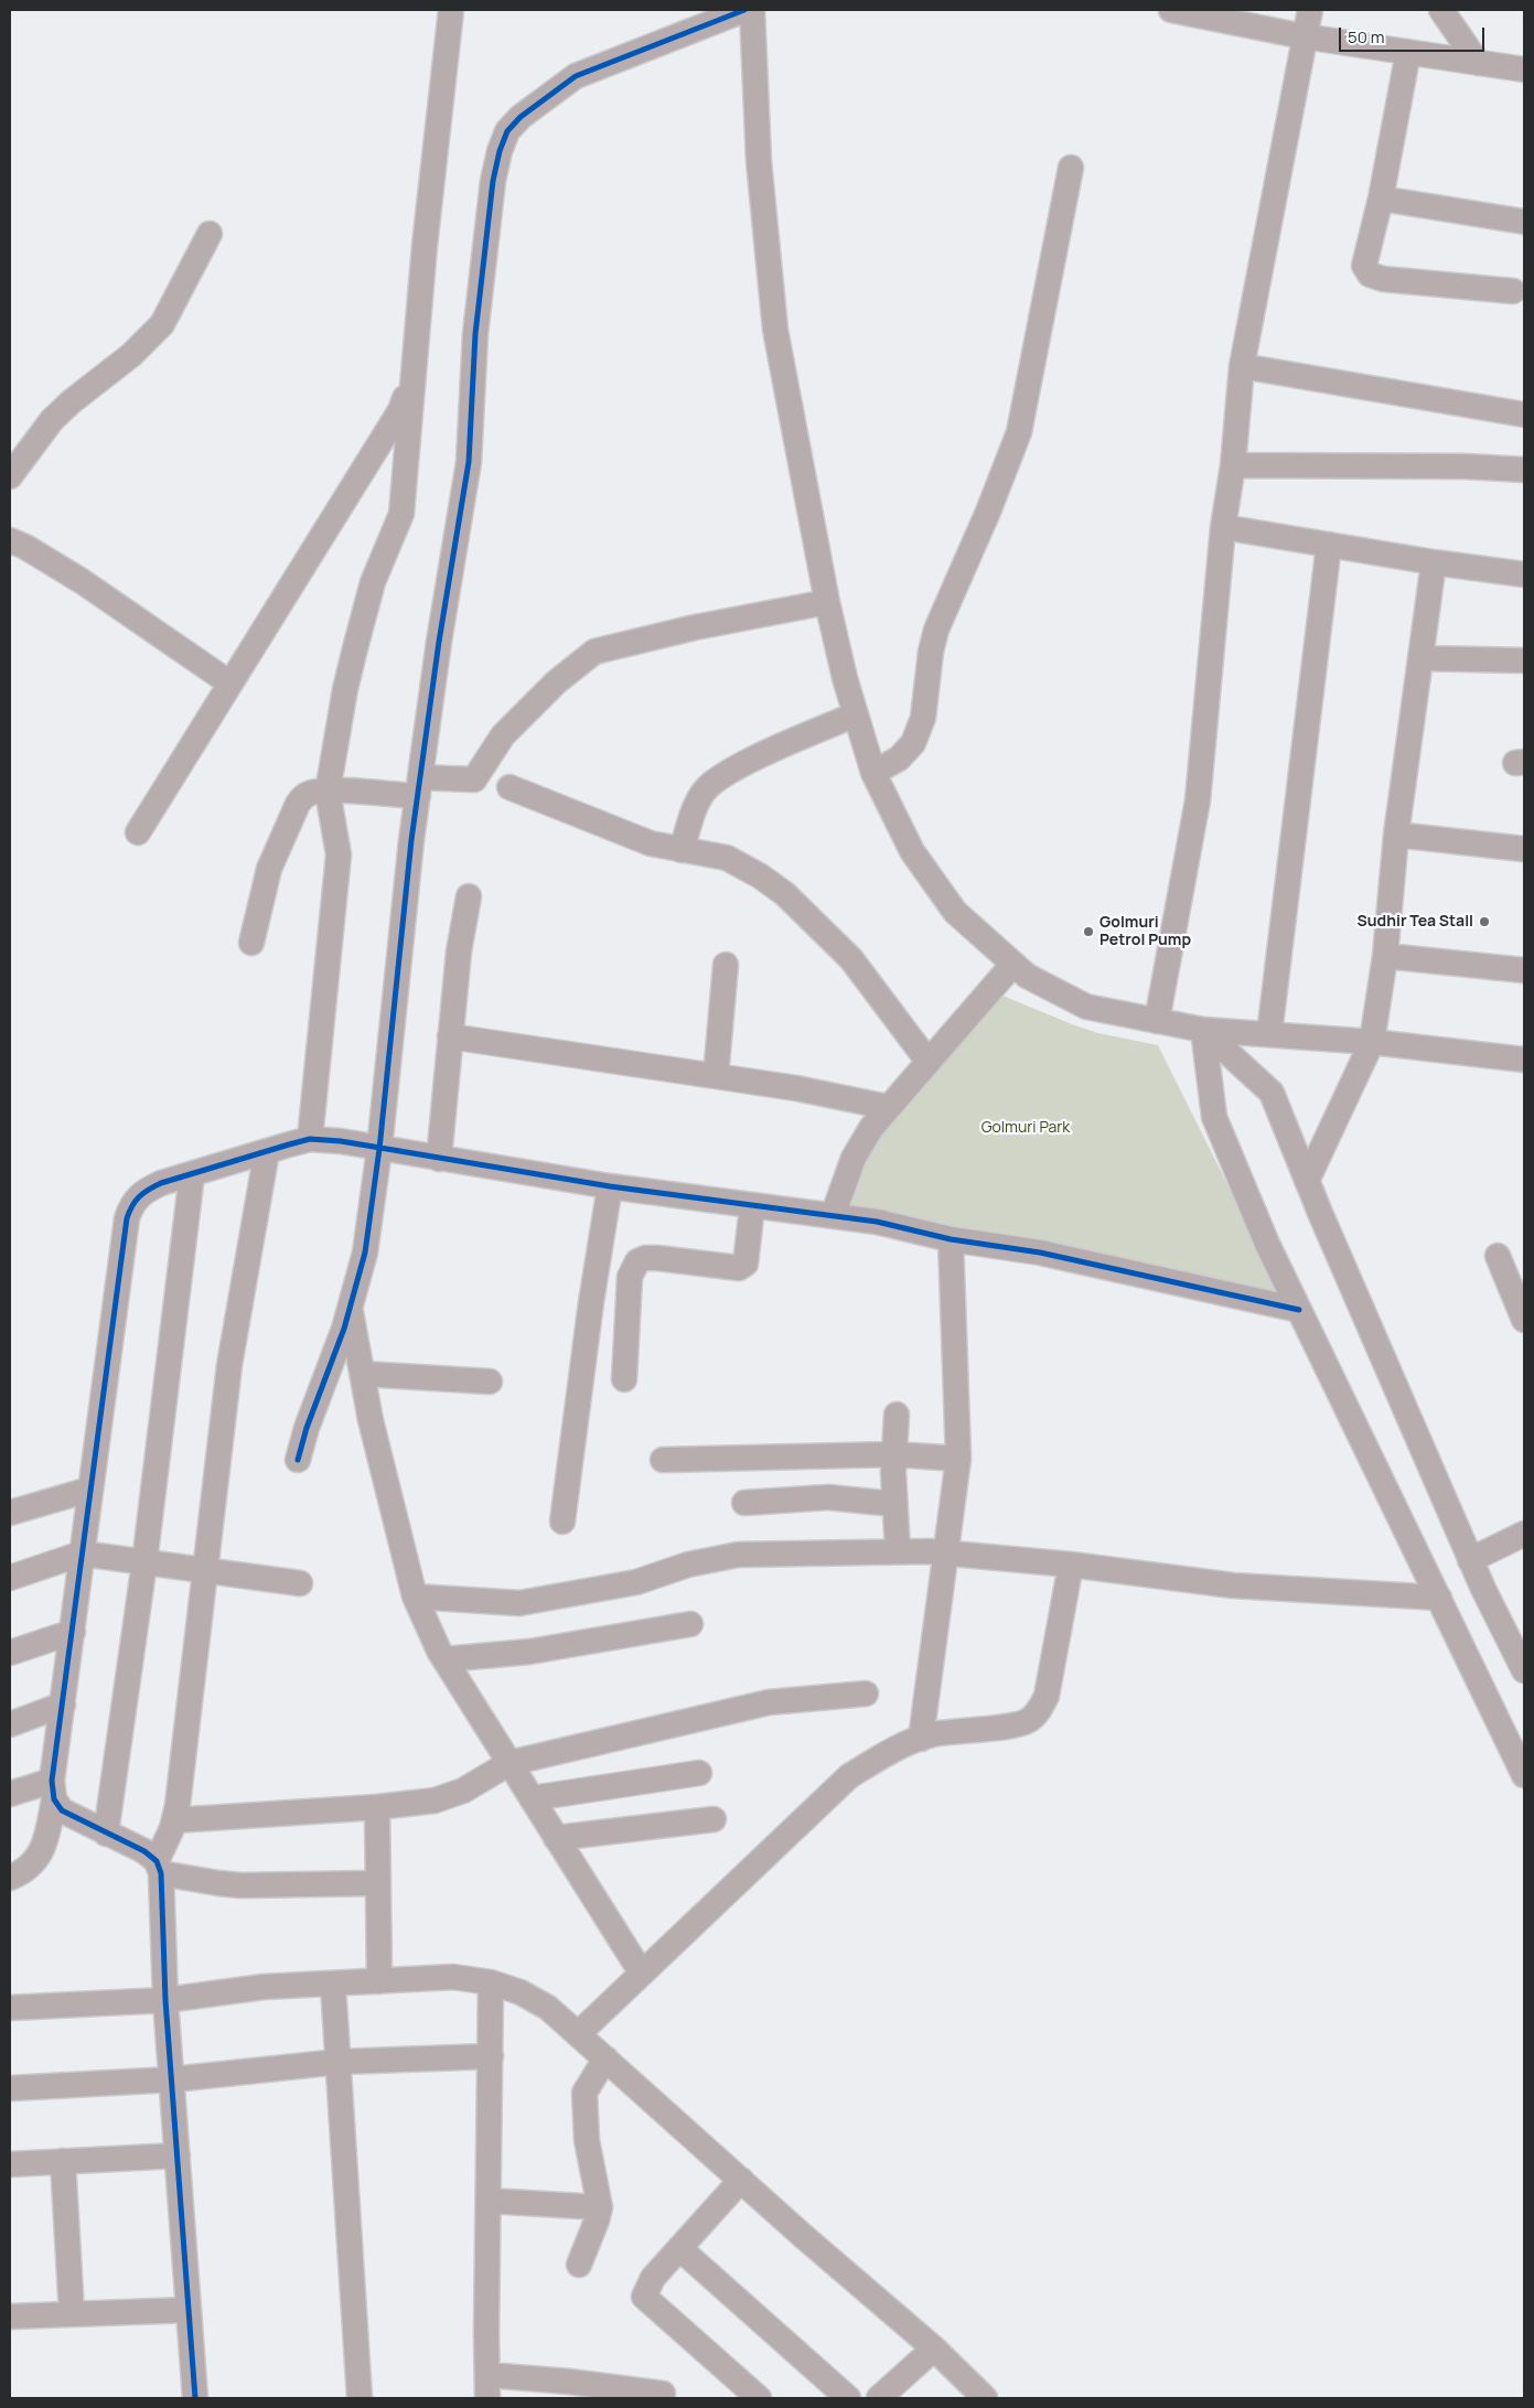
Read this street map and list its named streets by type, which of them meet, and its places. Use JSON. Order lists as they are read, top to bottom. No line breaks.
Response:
{"parks":["Golmuri Park"],"places":["Sudhir Tea Stall","Golmuri Petrol Pump"],"scale_bar":"50 m"}
